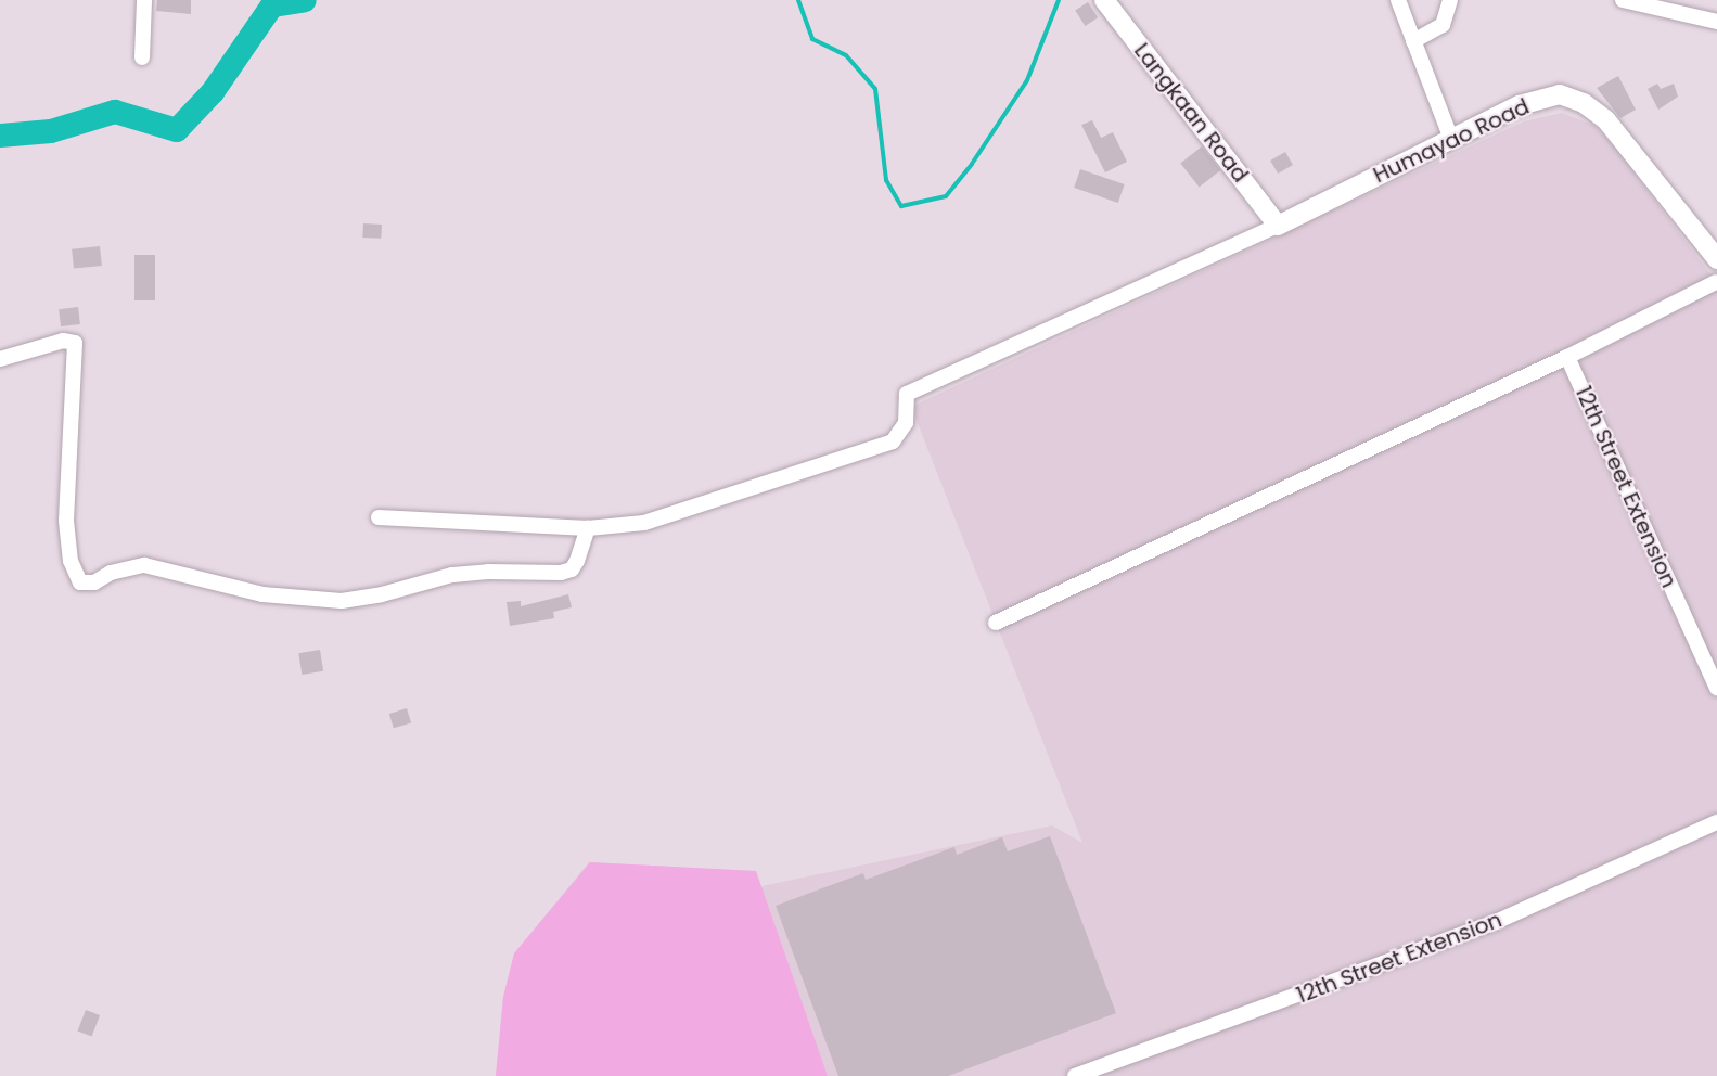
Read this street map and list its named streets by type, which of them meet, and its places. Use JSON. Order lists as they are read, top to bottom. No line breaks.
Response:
{"streets":{"street":["Langkaan Road","Humayao Road","12th Street Extension"]},"crossings":[["Langkaan Road","Humayao Road"]]}
